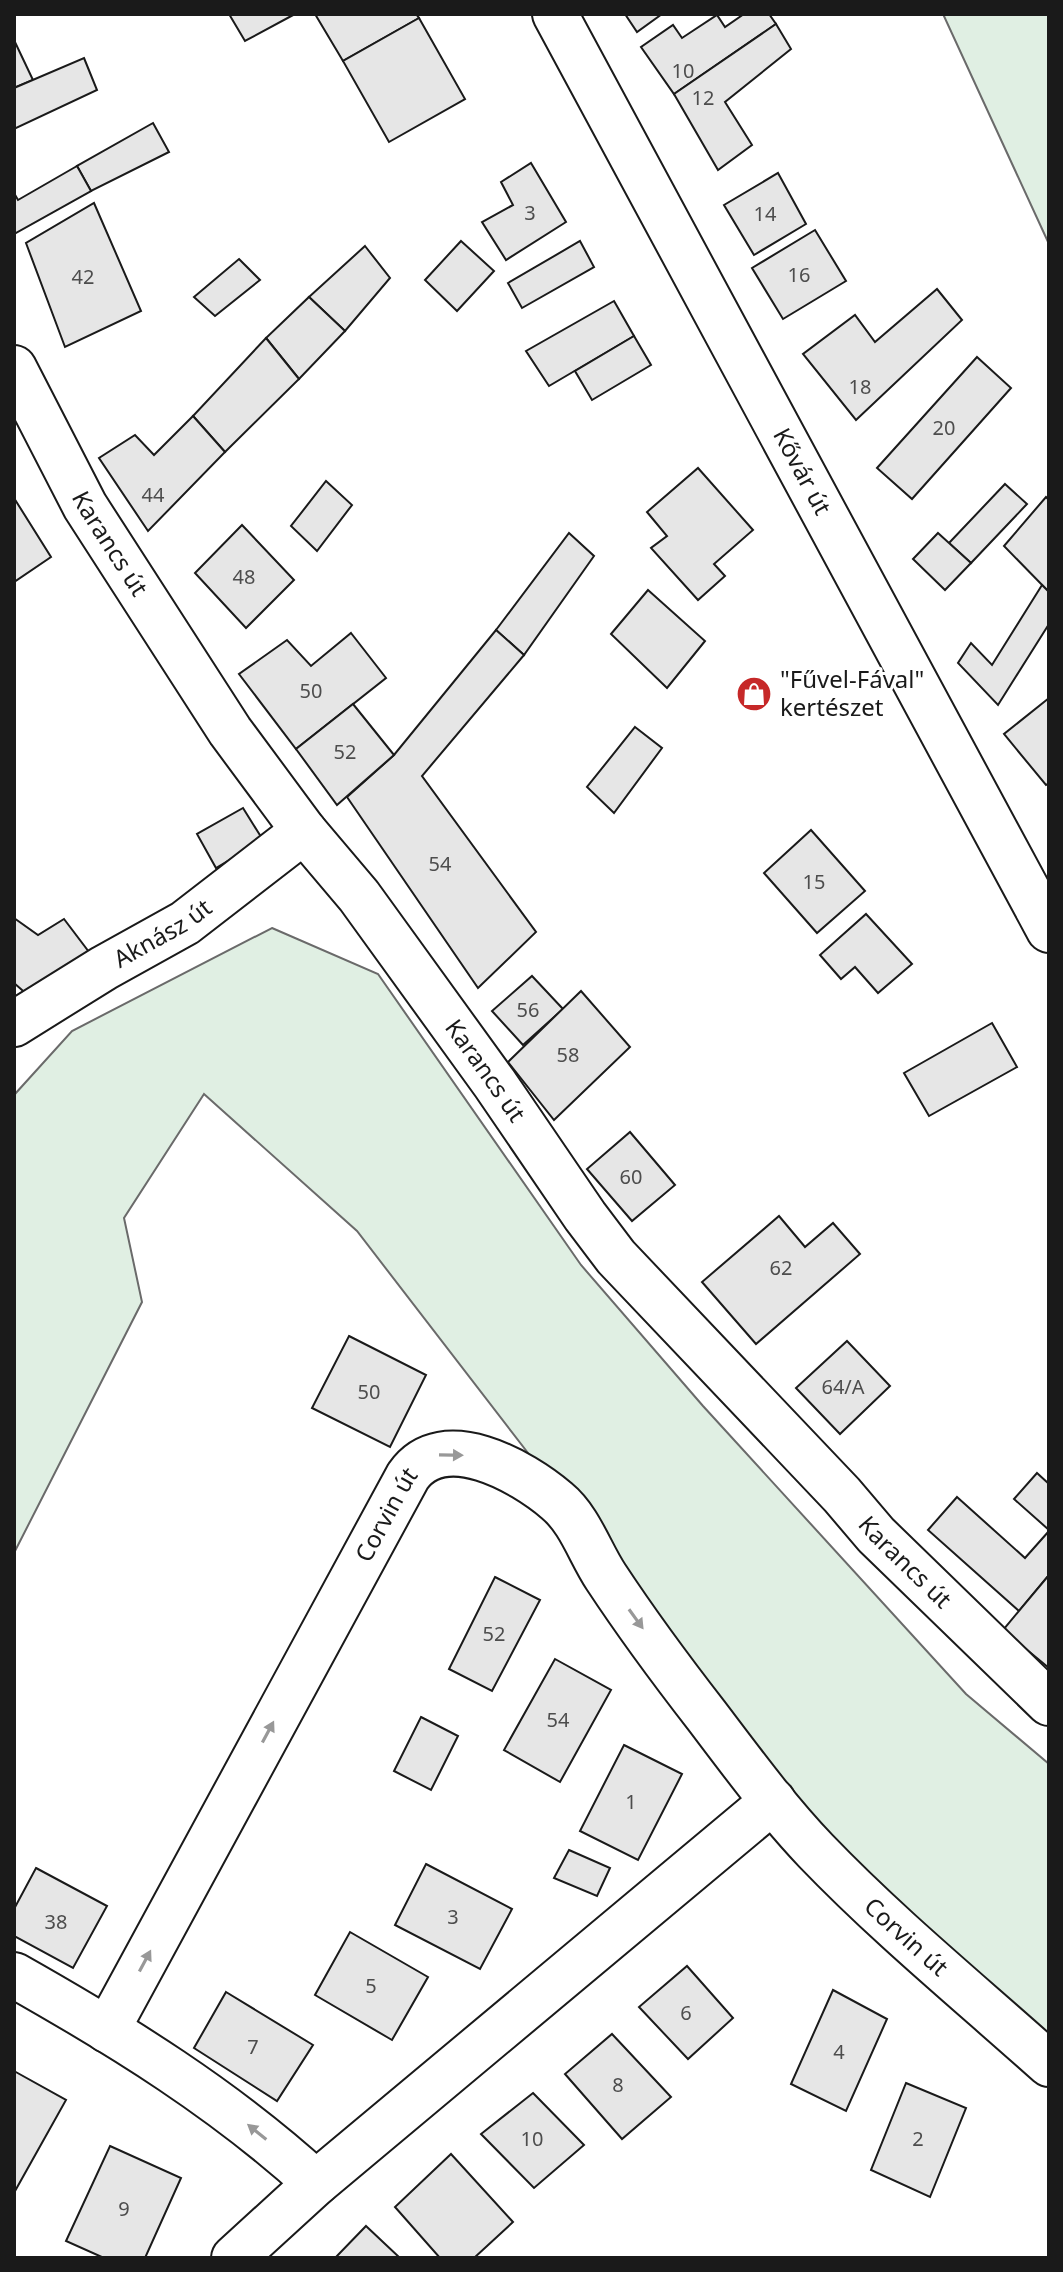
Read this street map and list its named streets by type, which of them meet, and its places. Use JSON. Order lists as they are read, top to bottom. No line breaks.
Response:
{"streets":{"street":["Kővár út","Karancs út","Aknász út","Corvin út"]},"crossings":[["Karancs út","Aknász út"]],"places":{"shop":["\"Fűvel-Fával\" kertészet"]},"house_numbers":["10","12","3","14","16","42","18","20","44","48","50","52","54","15","56","58","60","62","64/A","50","52","54","1","3","38","5","6","7","4","8","10","2","9"]}
